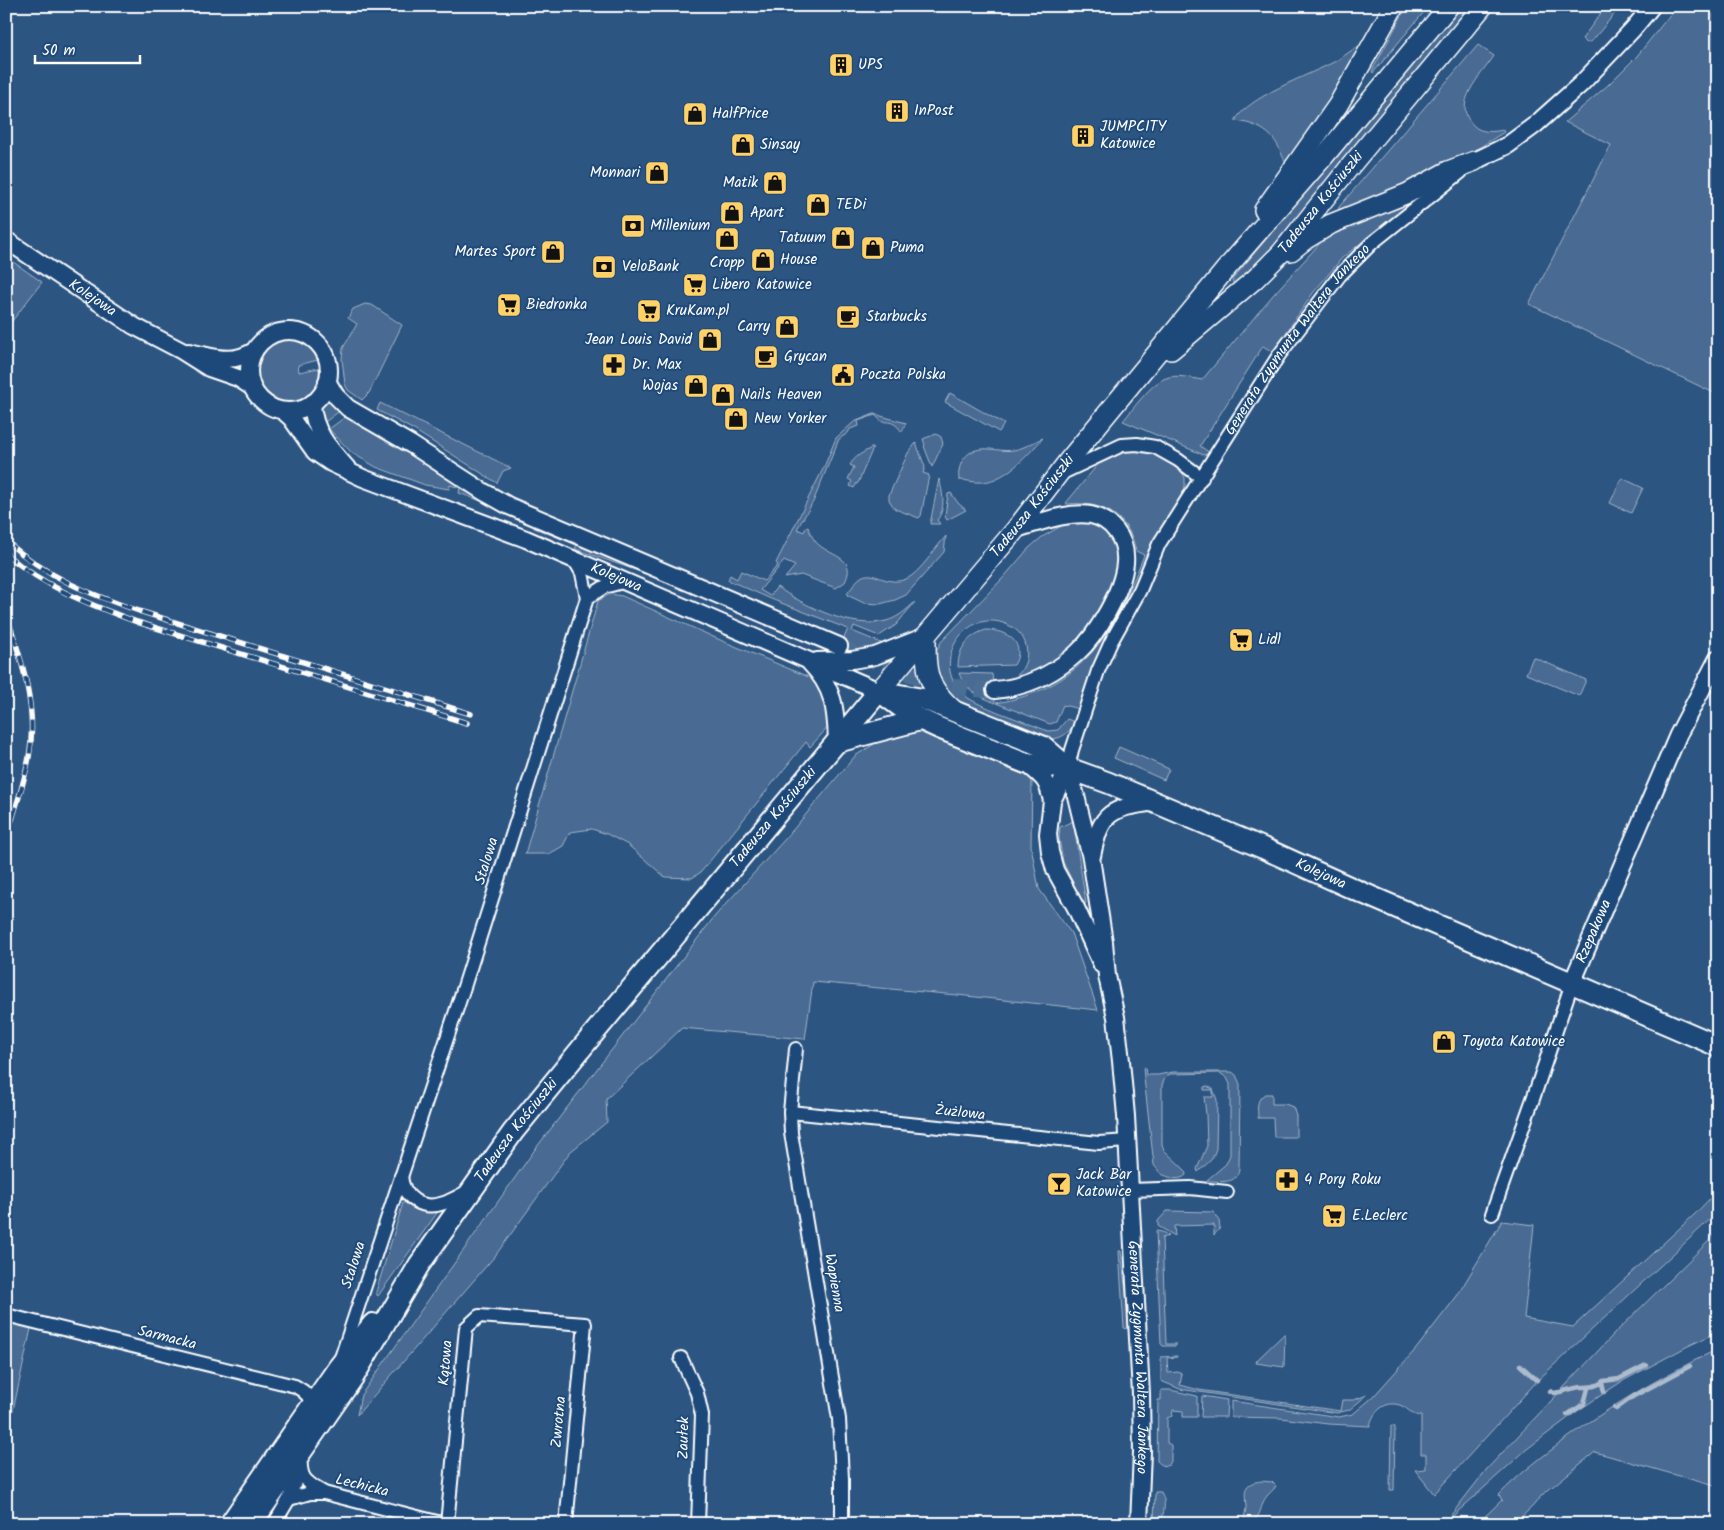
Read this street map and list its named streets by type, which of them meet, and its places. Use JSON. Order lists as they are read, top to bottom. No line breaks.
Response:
{"streets":{"main road":["Tadeusza Kościuszki","Kolejowa"],"street":["Generała Zygmunta Waltera Jankego","Stalowa","Rzepakowa","Żużlowa","Wapienna","Sarmacka","Kątowa","Zwrotna","Zaułek","Lechicka"]},"crossings":[["Tadeusza Kościuszki","Kolejowa"],["Tadeusza Kościuszki","Stalowa"],["Tadeusza Kościuszki","Sarmacka"],["Tadeusza Kościuszki","Lechicka"],["Kolejowa","Generała Zygmunta Waltera Jankego"],["Kolejowa","Rzepakowa"],["Generała Zygmunta Waltera Jankego","Żużlowa"],["Żużlowa","Wapienna"],["Kątowa","Zwrotna"],["Kątowa","Lechicka"]],"places":{"building":["UPS","InPost","JUMPCITY Katowice"],"shop":["HalfPrice","Sinsay","Monnari","Matik","TEDi","Apart","Tatuum","Cropp","Puma","Martes Sport","House","Carry","Jean Louis David","Wojas","Nails Heaven","New Yorker","Toyota Katowice"],"bank":["Millenium","VeloBank"],"supermarket":["Libero Katowice","Biedronka","KruKam.pl","Lidl","E.Leclerc"],"cafe":["Starbucks","Grycan"],"pharmacy":["Dr. Max","4 Pory Roku"],"public building":["Poczta Polska"],"bar":["Jack Bar Katowice"]},"scale_bar":"50 m"}
